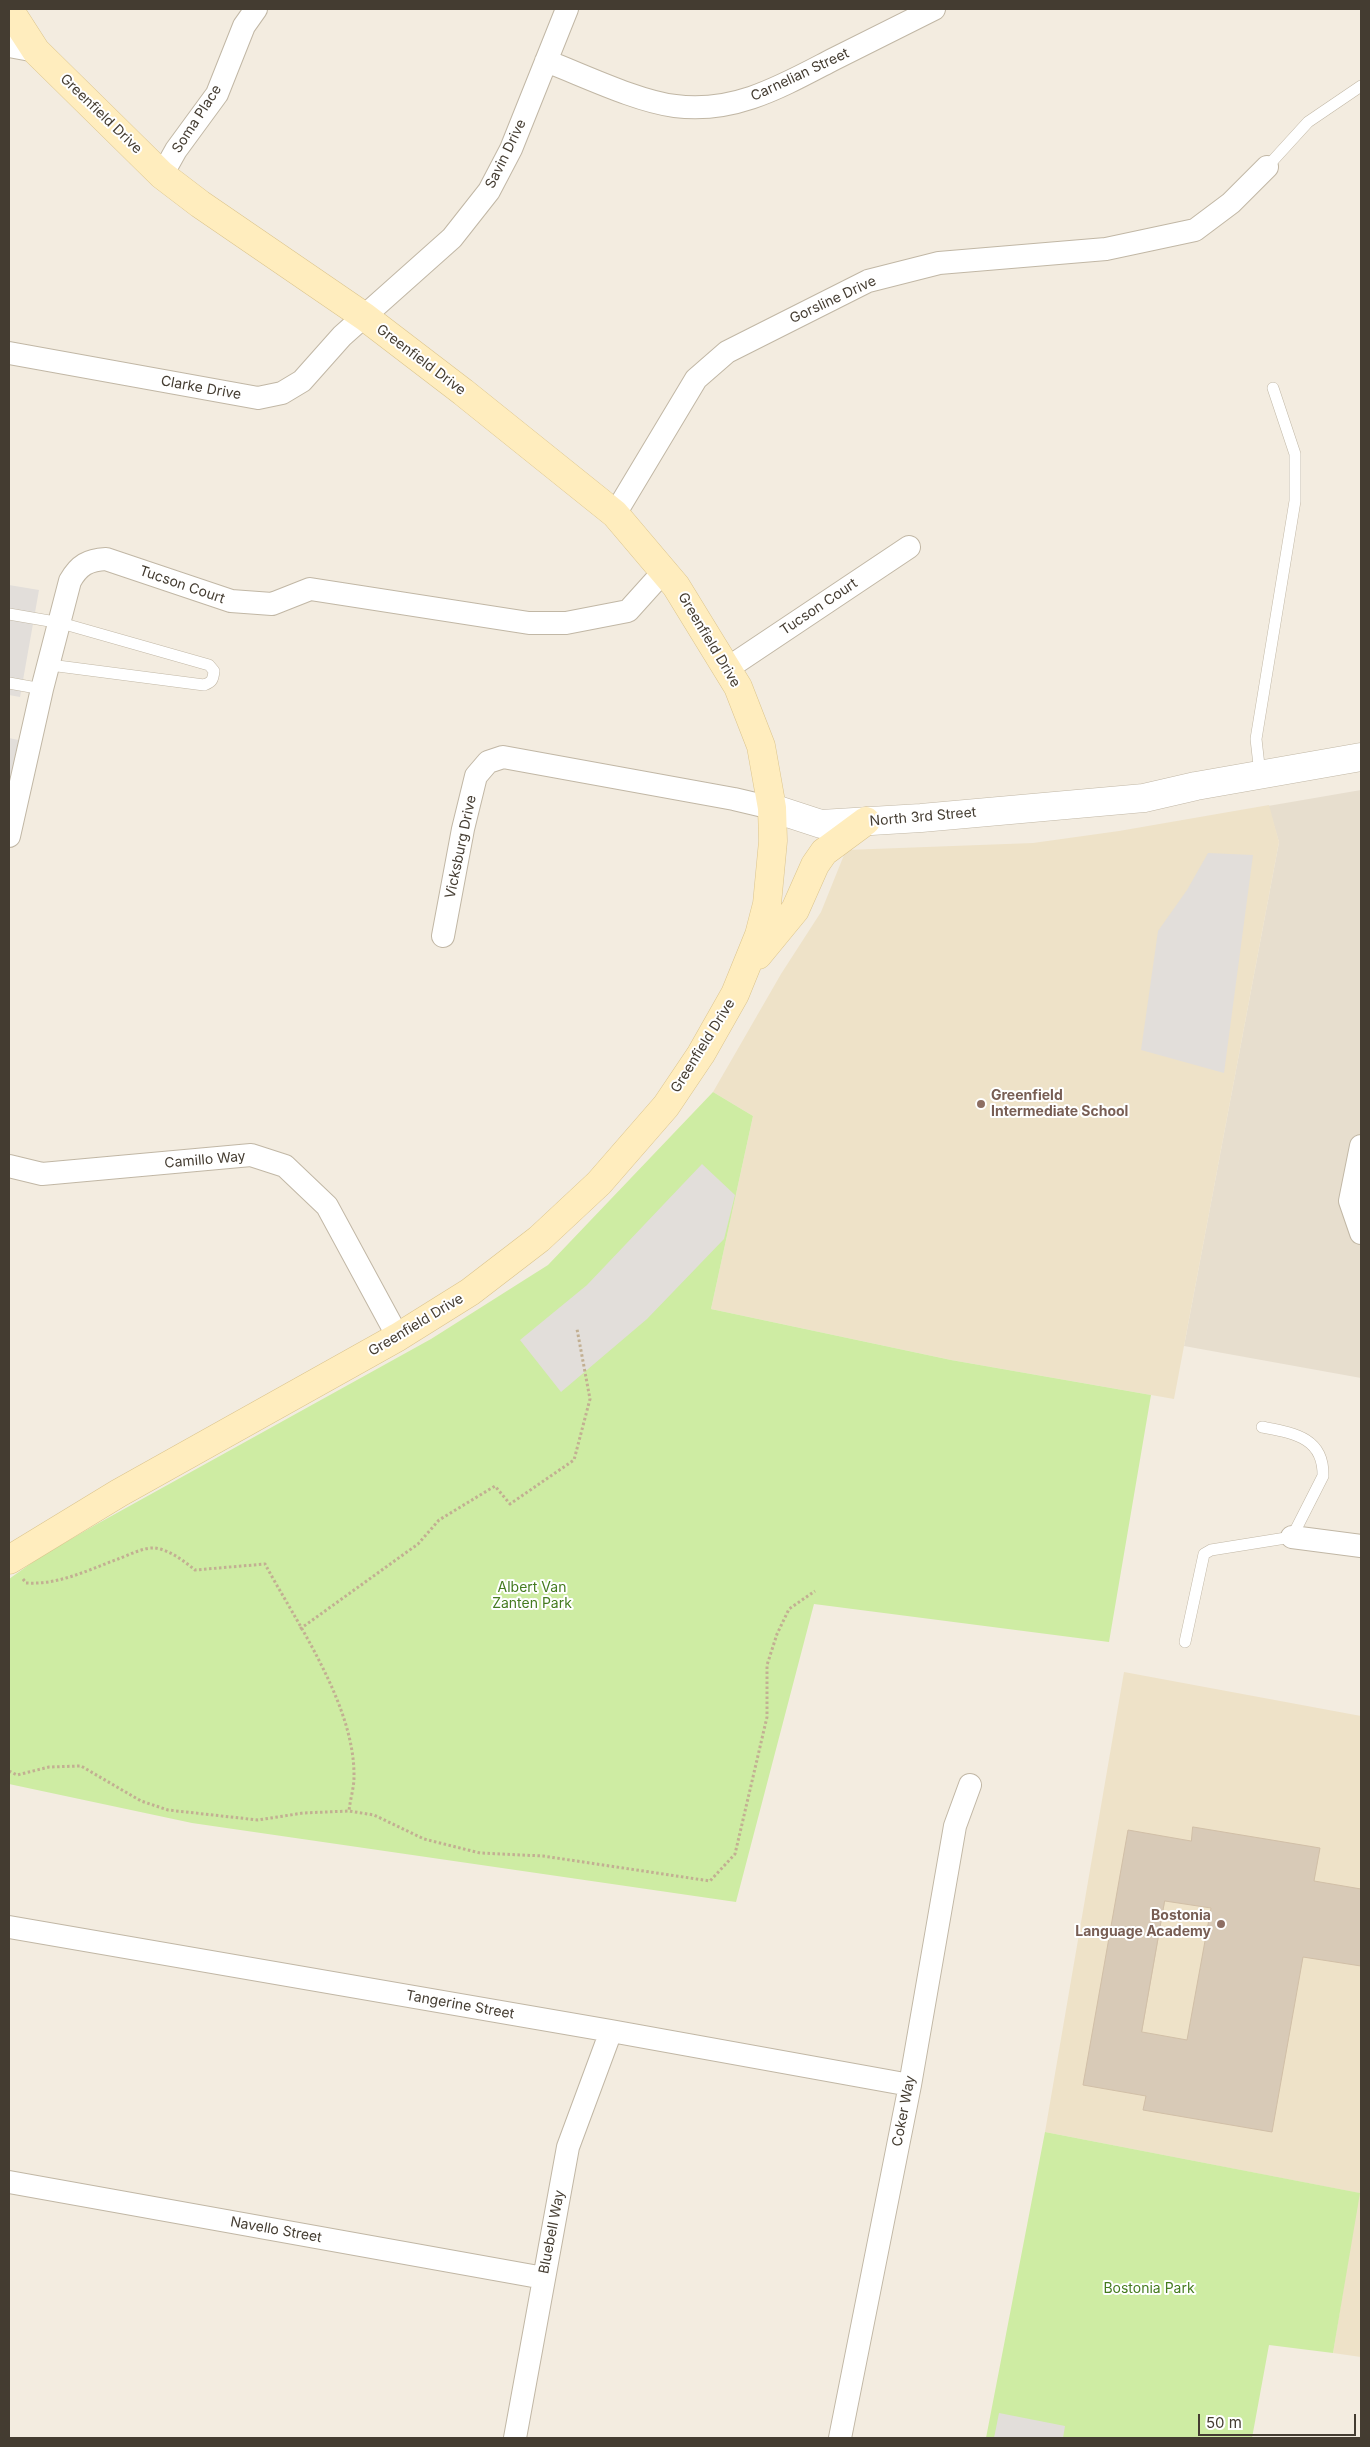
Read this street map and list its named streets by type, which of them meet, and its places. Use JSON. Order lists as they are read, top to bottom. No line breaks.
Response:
{"streets":{"main road":["Greenfield Drive"],"street":["Carnelian Street","Soma Place","Savin Drive","Gorsline Drive","Clarke Drive","Tucson Court","North 3rd Street","Vicksburg Drive","Camillo Way","Tangerine Street","Coker Way","Navello Street","Bluebell Way"]},"crossings":[["Carnelian Street","Savin Drive"],["Greenfield Drive","Soma Place"],["Greenfield Drive","Savin Drive"],["Greenfield Drive","Gorsline Drive"],["Greenfield Drive","Clarke Drive"],["Greenfield Drive","Tucson Court"],["Greenfield Drive","North 3rd Street"],["Greenfield Drive","Camillo Way"],["Savin Drive","Clarke Drive"],["North 3rd Street","Vicksburg Drive"],["Tangerine Street","Coker Way"],["Tangerine Street","Bluebell Way"],["Navello Street","Bluebell Way"]],"parks":["Albert Van Zanten Park","Bostonia Park"],"places":["Greenfield Intermediate School","Bostonia Language Academy"],"scale_bar":"50 m"}
